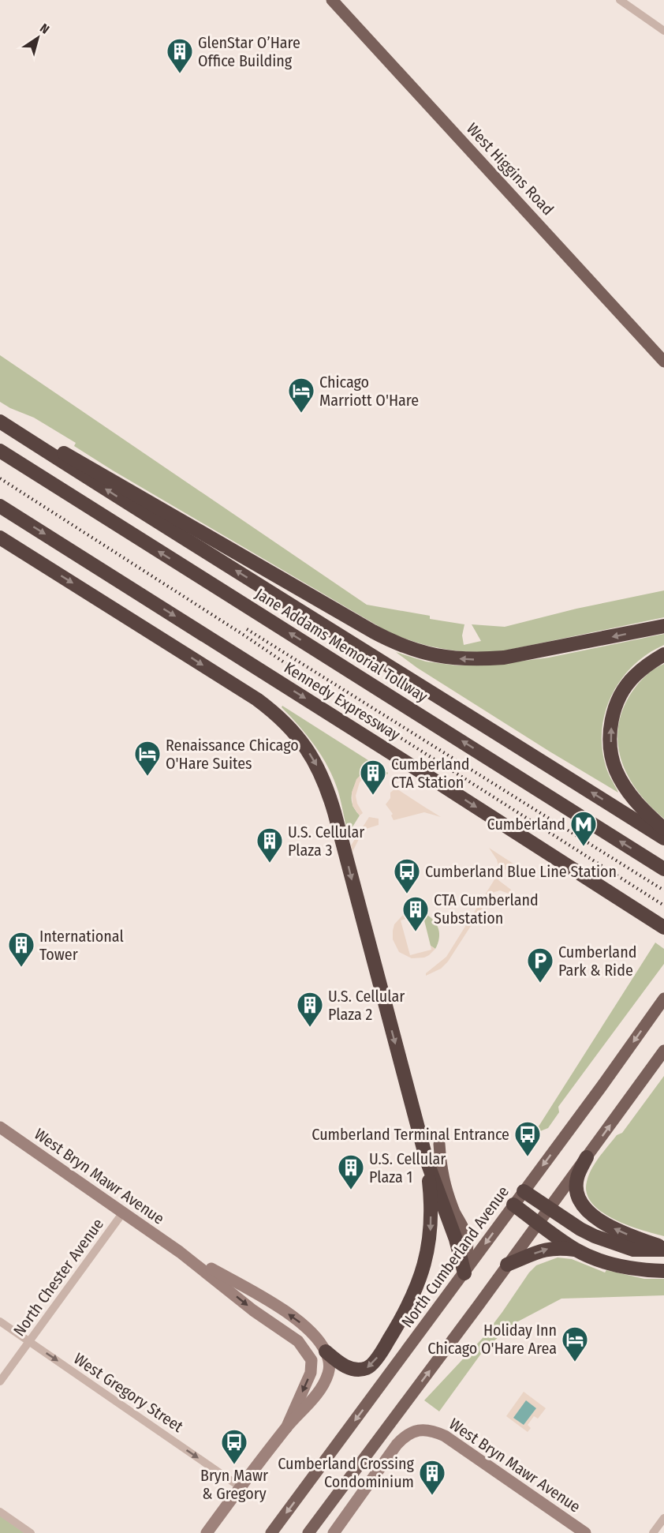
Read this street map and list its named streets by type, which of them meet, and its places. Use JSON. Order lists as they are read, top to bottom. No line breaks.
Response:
{"streets":{"highway":["Jane Addams Memorial Tollway","Kennedy Expressway"],"main road":["West Higgins Road","North Cumberland Avenue"],"street":["West Bryn Mawr Avenue","North Chester Avenue","West Gregory Street"]},"crossings":[["West Bryn Mawr Avenue","North Chester Avenue"],["West Bryn Mawr Avenue","West Gregory Street"],["North Chester Avenue","West Gregory Street"]],"one_way":["West Gregory Street"],"places":{"building":["GlenStar O’Hare Office Building","Cumberland CTA Station","U.S. Cellular Plaza 3","CTA Cumberland Substation","International Tower","U.S. Cellular Plaza 2","U.S. Cellular Plaza 1","Cumberland Crossing Condominium"],"hotel":["Chicago Marriott O'Hare","Renaissance Chicago O'Hare Suites","Holiday Inn Chicago O'Hare Area"],"metro station":["Cumberland"],"bus stop":["Cumberland Blue Line Station","Cumberland Terminal Entrance","Bryn Mawr & Gregory"],"parking":["Cumberland Park & Ride"]},"north":"top right"}
